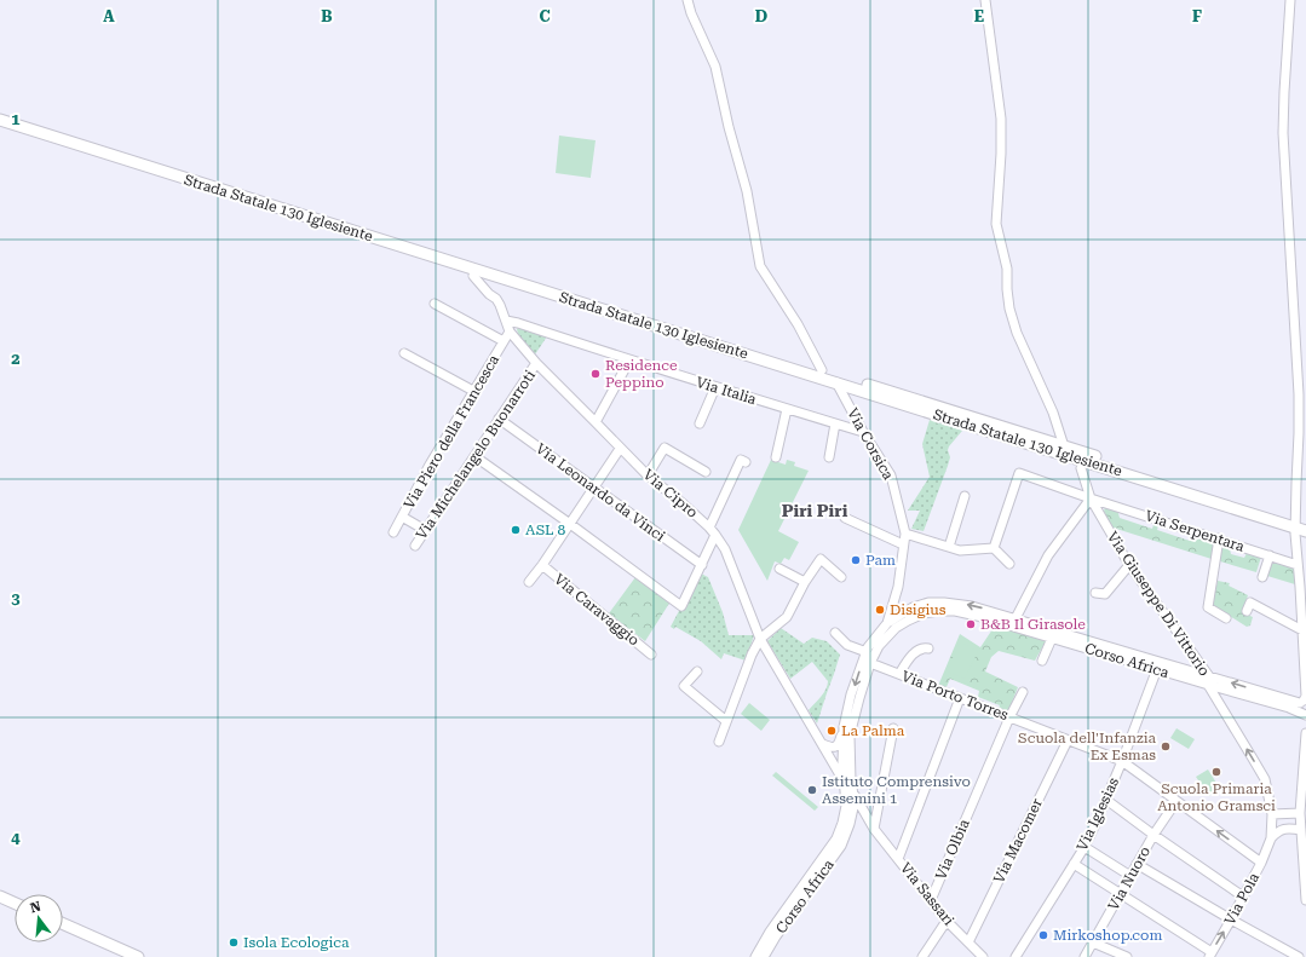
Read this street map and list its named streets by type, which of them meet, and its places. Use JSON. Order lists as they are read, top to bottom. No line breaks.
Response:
{"streets":{"main road":["Strada Statale 130 Iglesiente"],"street":["Via Italia","Via Piero della Francesca","Via Corsica","Via Michelangelo Buonarroti","Via Leonardo da Vinci","Via Cipro","Via Serpentara","Via Giuseppe Di Vittorio","Via Caravaggio","Corso Africa","Via Porto Torres","Via Iglesias","Via Macomer","Via Olbia","Via Nuoro","Via Sassari","Via Pola"]},"crossings":[["Strada Statale 130 Iglesiente","Via Corsica"],["Via Italia","Via Corsica"],["Via Italia","Via Cipro"],["Via Piero della Francesca","Via Cipro"],["Via Corsica","Corso Africa"],["Via Michelangelo Buonarroti","Via Leonardo da Vinci"],["Via Michelangelo Buonarroti","Via Cipro"],["Via Cipro","Corso Africa"],["Via Cipro","Via Sassari"],["Via Serpentara","Via Giuseppe Di Vittorio"],["Via Giuseppe Di Vittorio","Corso Africa"],["Via Giuseppe Di Vittorio","Via Pola"],["Corso Africa","Via Porto Torres"],["Corso Africa","Via Iglesias"],["Corso Africa","Via Sassari"],["Via Porto Torres","Via Iglesias"],["Via Porto Torres","Via Macomer"],["Via Porto Torres","Via Olbia"],["Via Porto Torres","Via Nuoro"],["Via Porto Torres","Via Pola"],["Via Macomer","Via Sassari"],["Via Olbia","Via Sassari"]],"one_way":["Via Giuseppe Di Vittorio"],"districts":["Piri Piri"],"places":["Residence Peppino","ASL 8","Pam","Disigius","B&B Il Girasole","La Palma","Scuola dell'Infanzia Ex Esmas","Scuola Primaria Antonio Gramsci","Istituto Comprensivo Assemini 1","Mirkoshop.com","Isola Ecologica"],"north":"top","grid":{"columns":["A","B","C","D","E","F"],"rows":["1","2","3","4"]}}
